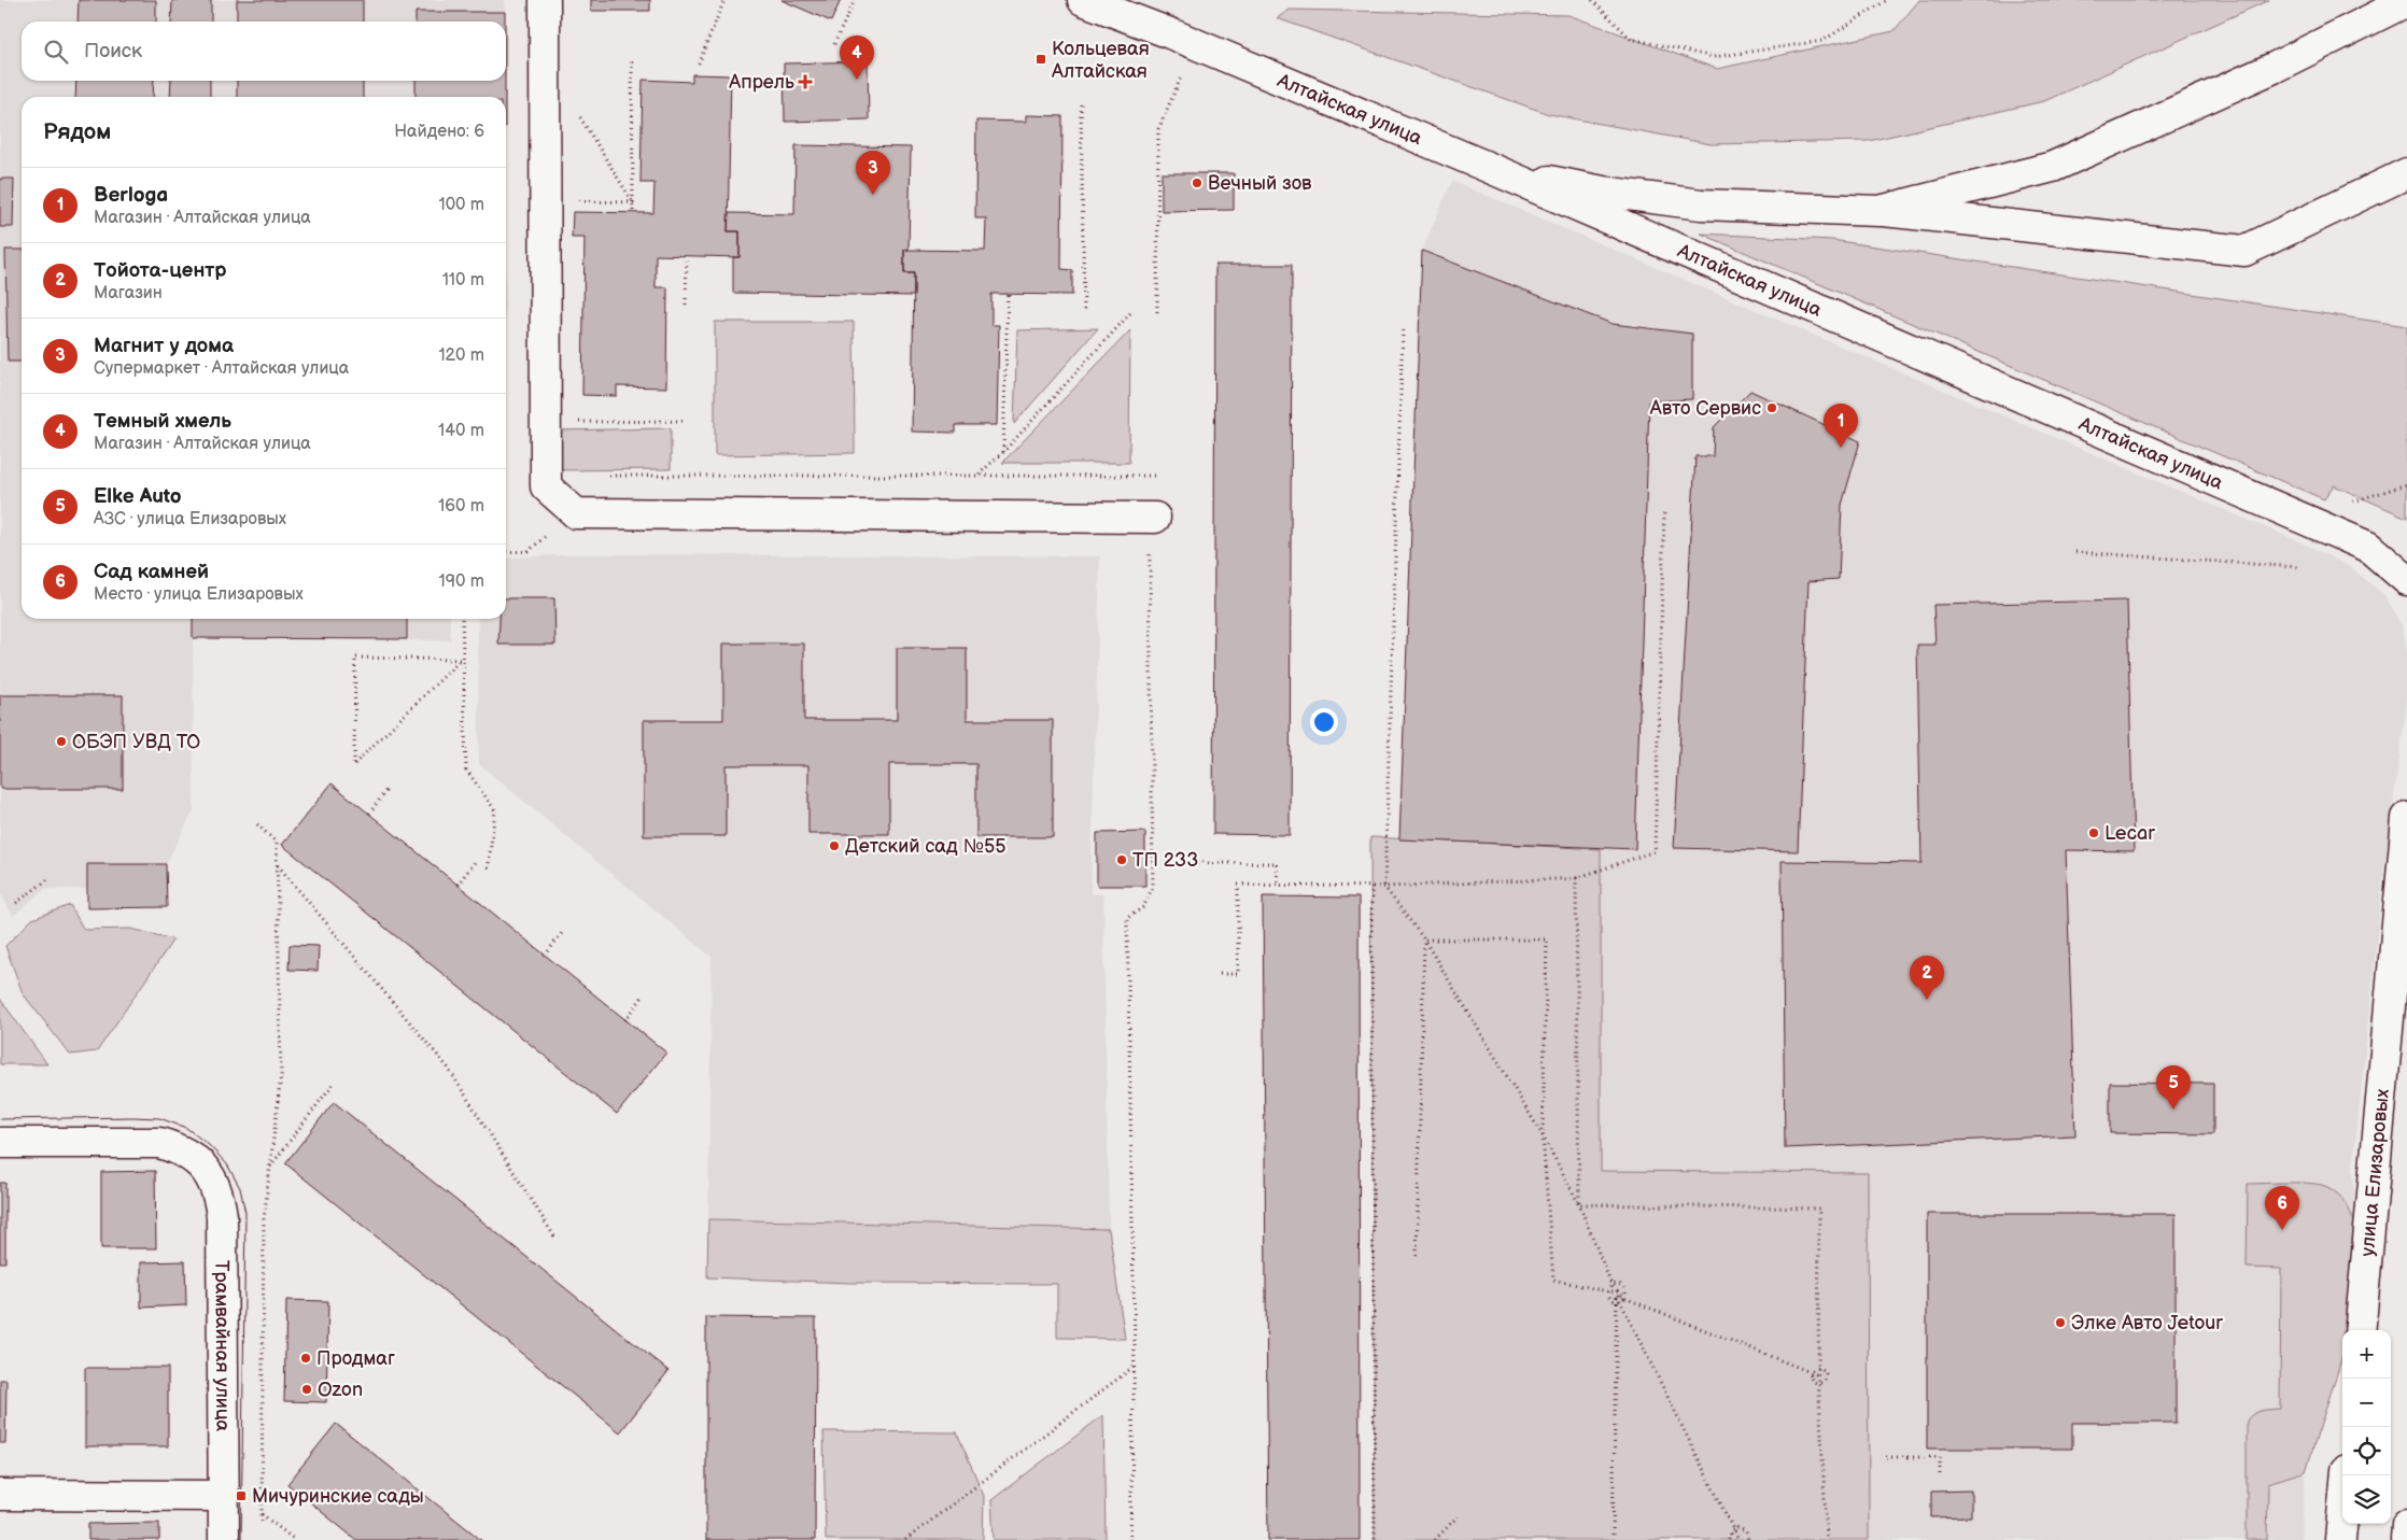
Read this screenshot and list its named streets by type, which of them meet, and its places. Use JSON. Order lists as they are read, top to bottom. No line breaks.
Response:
{"streets":{"main road":["Алтайская улица","улица Елизаровых","Трамвайная улица"]},"places":{"transit":["Кольцевая Алтайская","Мичуринские сады"],"health":["Апрель"],"other":["Вечный зов","Авто Сервис","ОБЭП УВД ТО","Lecar","Детский сад №55","ТП 233","Элке Авто Jetour","Продмаг","Ozon"]},"page":{"search":"Поиск","pins":["4","3","1","2","5","6"],"heading":["Рядом","Найдено: 6"],"list":[{"mark":"1","name":"Berloga","note":"Магазин · Алтайская улица","value":"100 m"},{"mark":"2","name":"Тойота-центр","note":"Магазин","value":"110 m"},{"mark":"3","name":"Магнит у дома","note":"Супермаркет · Алтайская улица","value":"120 m"},{"mark":"4","name":"Темный хмель","note":"Магазин · Алтайская улица","value":"140 m"},{"mark":"5","name":"Elke Auto","note":"АЗС · улица Елизаровых","value":"160 m"},{"mark":"6","name":"Сад камней","note":"Место · улица Елизаровых","value":"190 m"}],"map_buttons":["+","−"]}}
